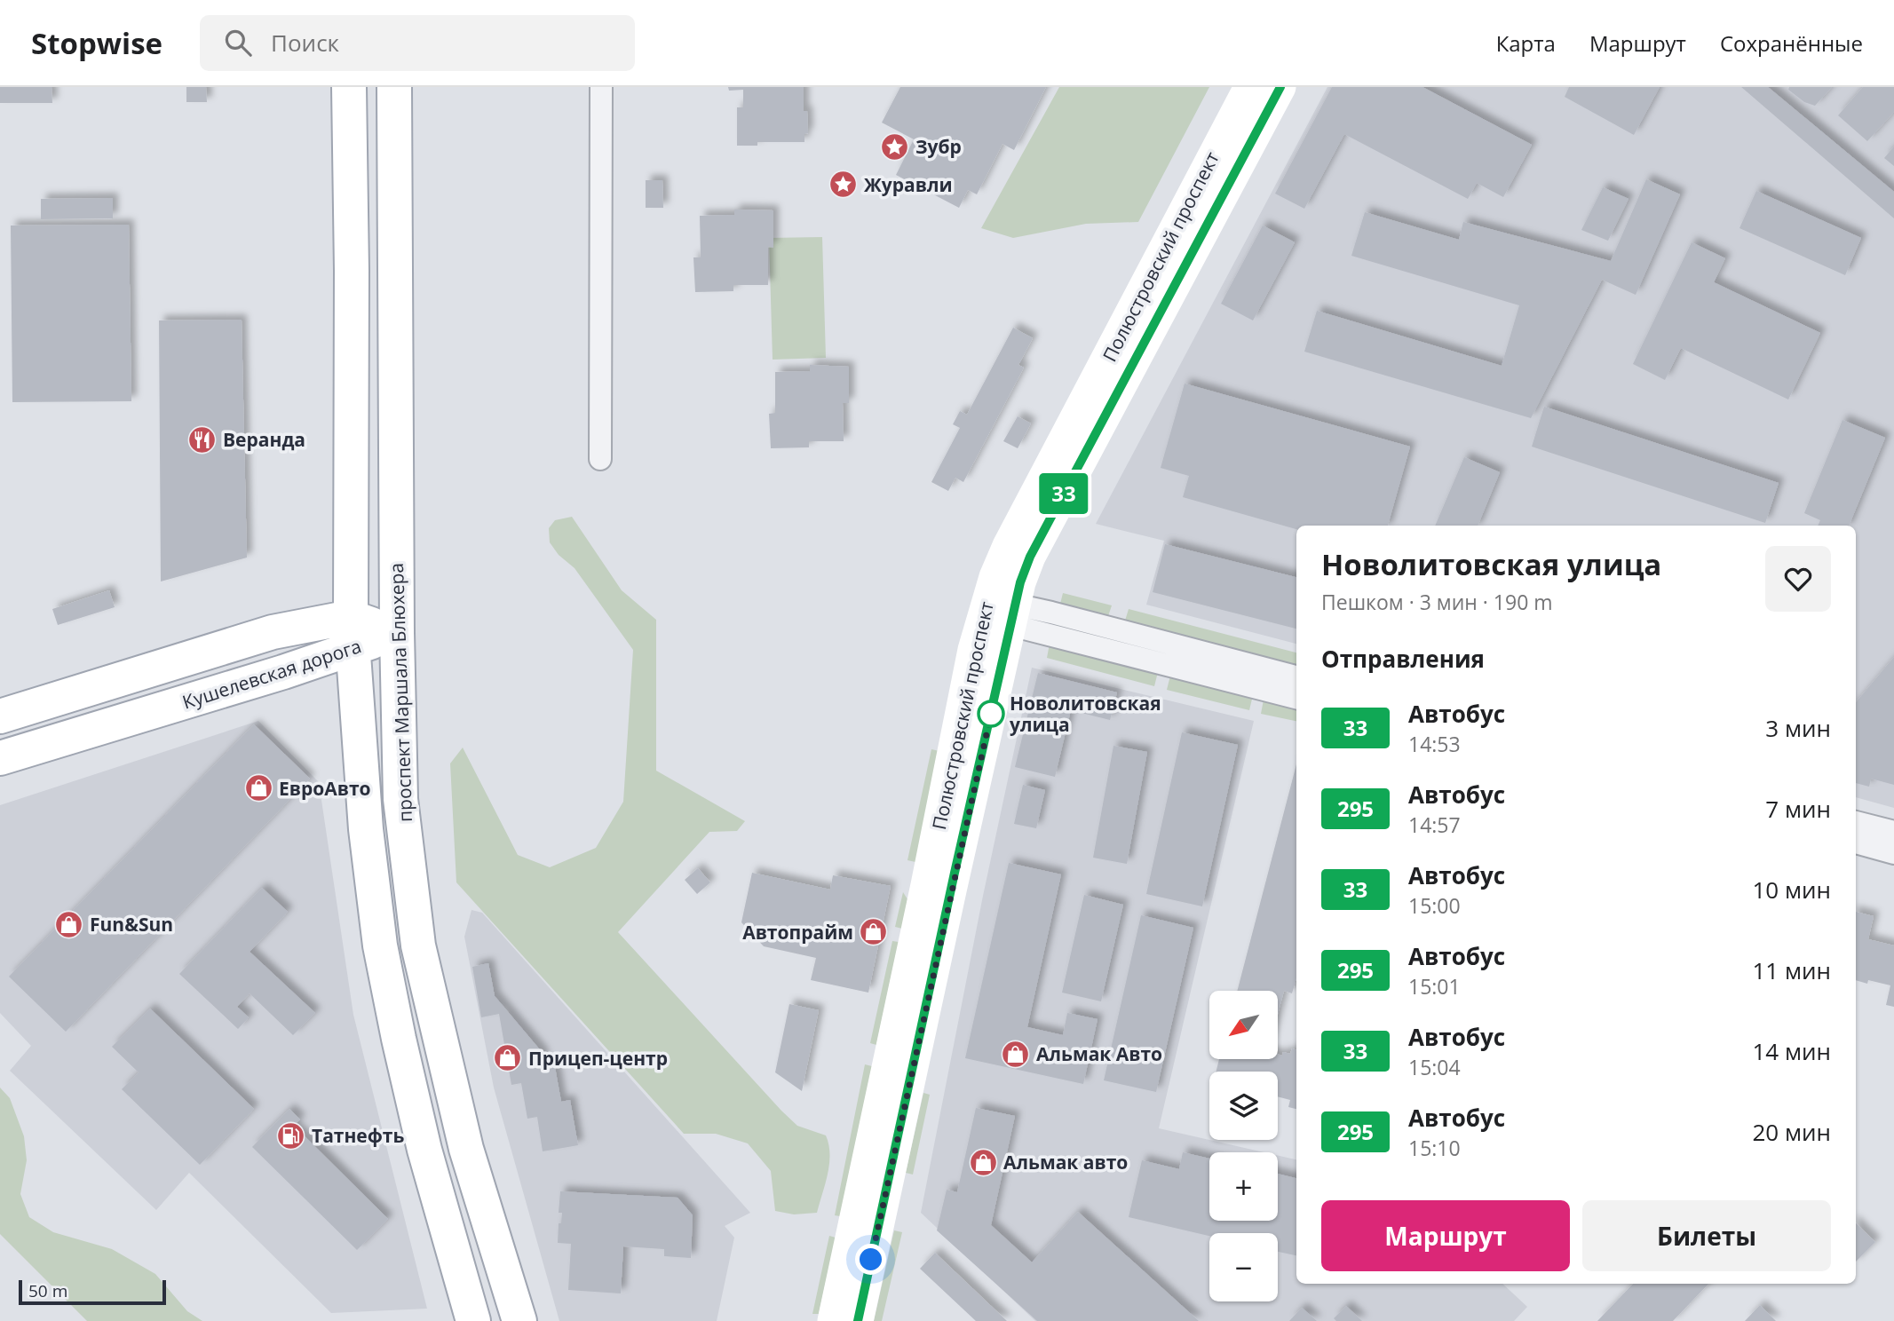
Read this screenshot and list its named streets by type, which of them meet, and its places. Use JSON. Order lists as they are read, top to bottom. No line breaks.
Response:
{"streets":{"main road":["Полюстровский проспект","Кушелевская дорога","проспект Маршала Блюхера"]},"crossings":[["Кушелевская дорога","проспект Маршала Блюхера"]],"places":{"place":["Зубр","Журавли"],"restaurant":["Веранда"],"other":["Новолитовская улица"],"shop":["ЕвроАвто","Fun&Sun","Автопрайм","Альмак Авто","Прицеп-центр","Альмак авто"],"fuel station":["Татнефть"]},"lines":["bus line 33"],"scale_bar":"50 m","north":"bottom left","page":{"header":"Stopwise","search":"Поиск","nav":["Карта","Маршрут","Сохранённые"],"on_map":"33","heading":[["Новолитовская улица","Пешком · 3 мин · 190 m"],"Отправления"],"list":[{"mark":"33","name":"Автобус","note":"14:53","value":"3 мин"},{"mark":"295","name":"Автобус","note":"14:57","value":"7 мин"},{"mark":"33","name":"Автобус","note":"15:00","value":"10 мин"},{"mark":"295","name":"Автобус","note":"15:01","value":"11 мин"},{"mark":"33","name":"Автобус","note":"15:04","value":"14 мин"},{"mark":"295","name":"Автобус","note":"15:10","value":"20 мин"}],"map_buttons":["+","−"],"buttons":["Маршрут","Билеты"],"scale":"50 m"}}
